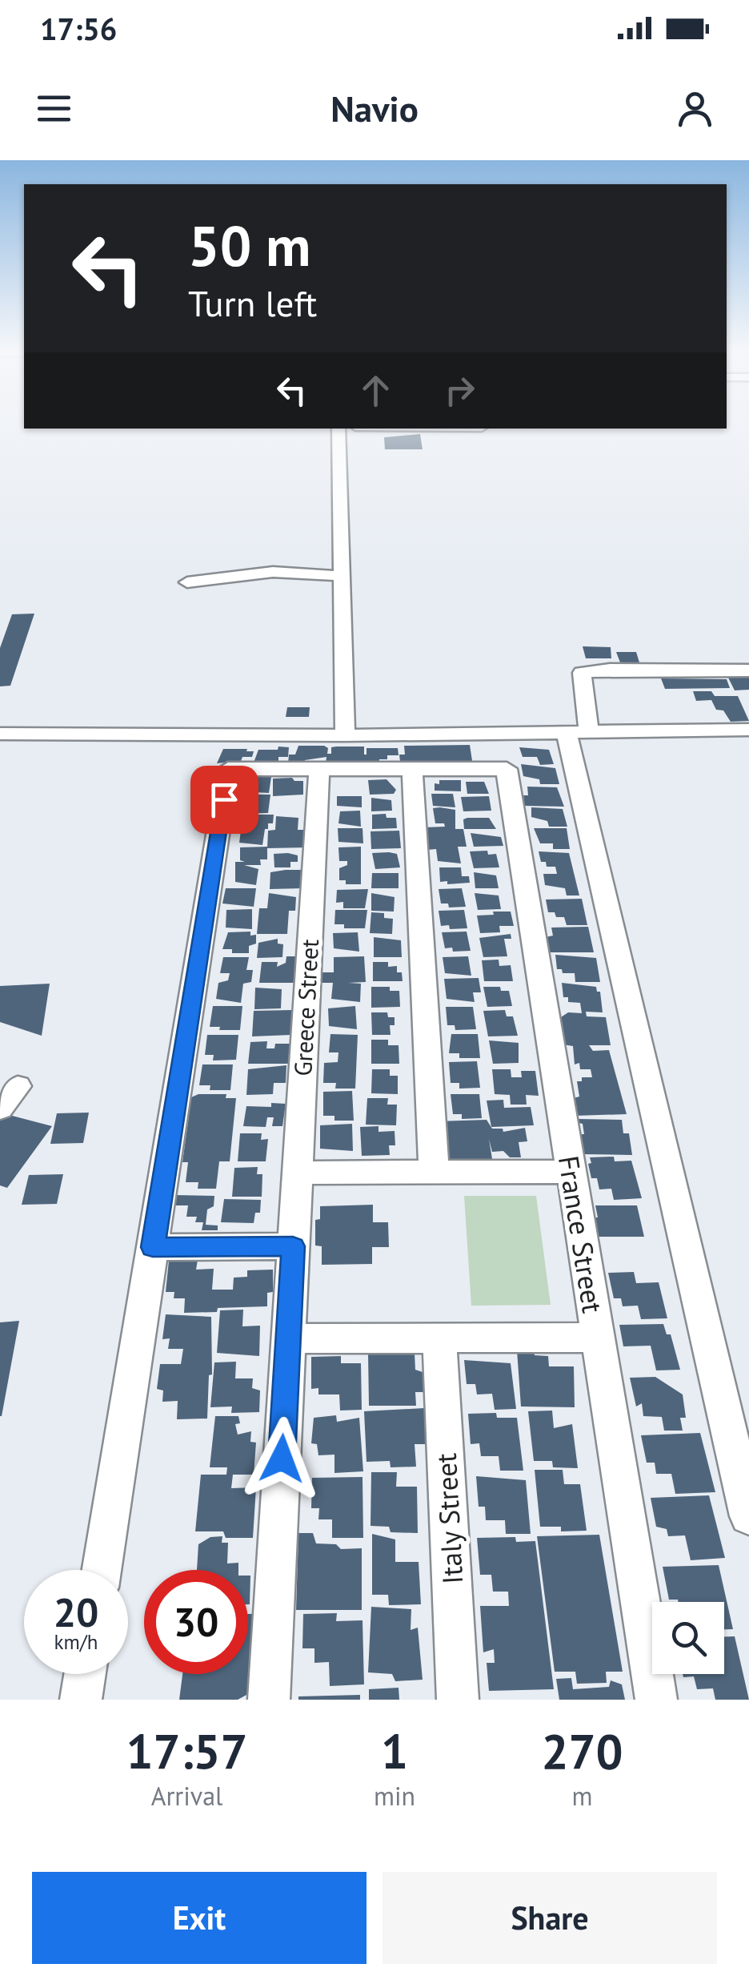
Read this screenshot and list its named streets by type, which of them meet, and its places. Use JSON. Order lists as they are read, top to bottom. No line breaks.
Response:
{"streets":{"street":["Greece Street","France Street","Italy Street"]},"page":{"status":"17:56","header":"Navio","turn":["50 m","Turn left"],"speed":"20 km/h","limit":"30","eta":["17:57","Arrival","1","min","270","m"],"buttons":["Exit","Share"]}}
